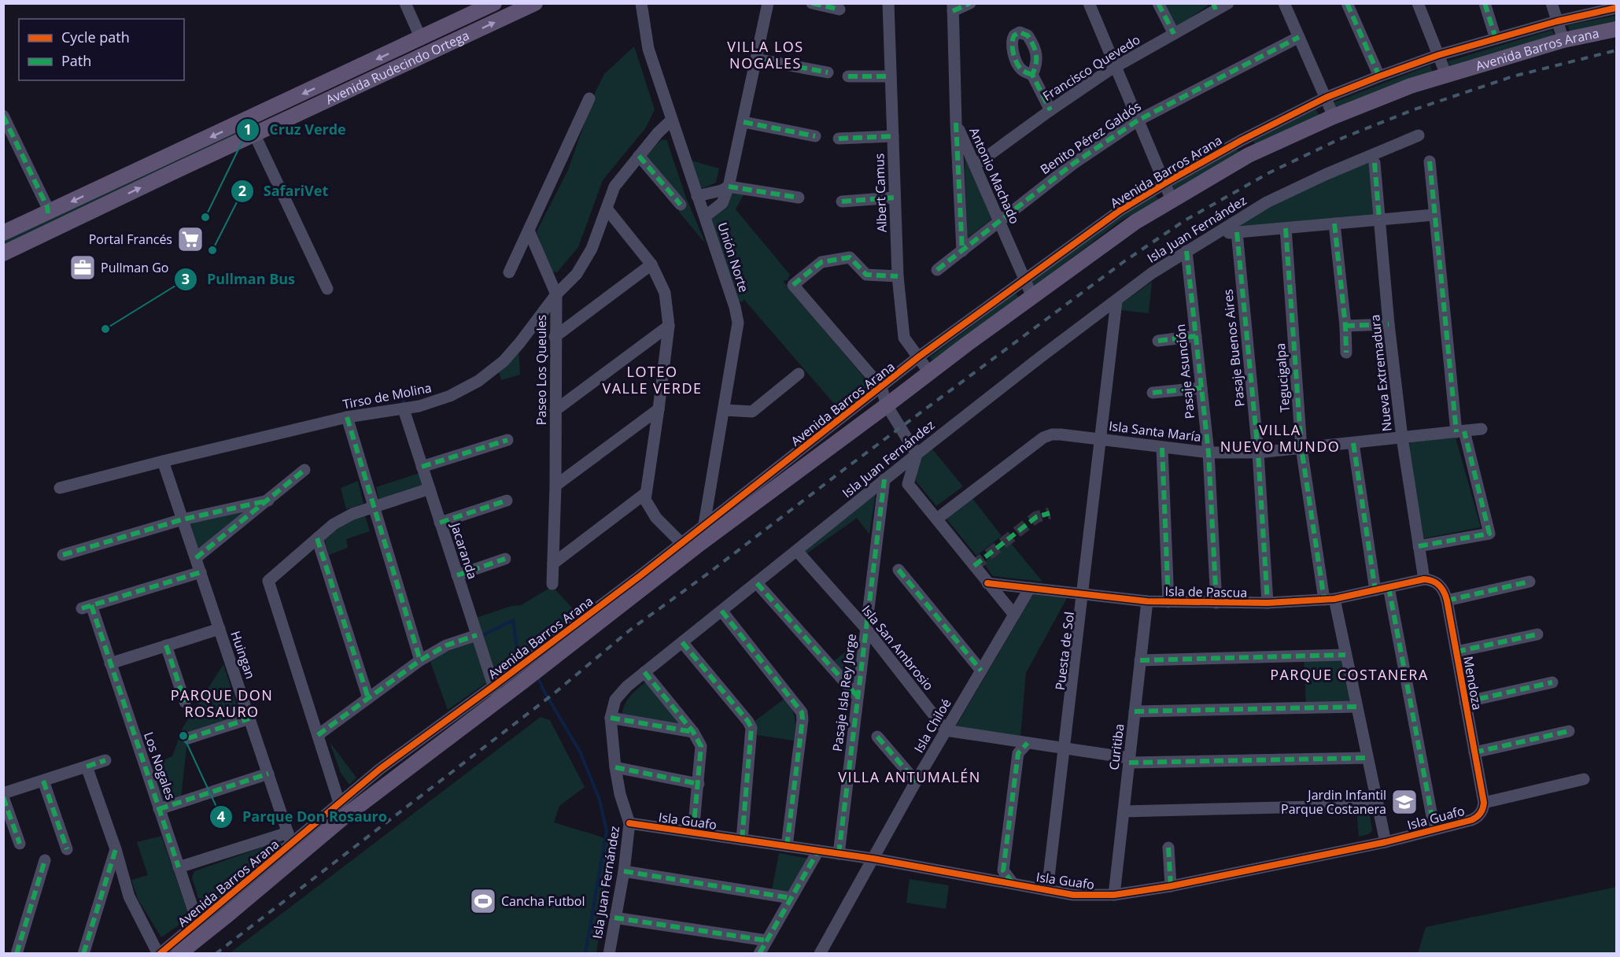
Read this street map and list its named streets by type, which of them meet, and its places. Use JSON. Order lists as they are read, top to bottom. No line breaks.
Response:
{"streets":{"main road":["Avenida Barros Arana","Avenida Rudecindo Ortega"],"street":["Francisco Quevedo","Benito Pérez Galdós","Antonio Machado","Albert Camus","Isla Juan Fernández","Unión Norte","Pasaje Buenos Aires","Paseo Los Queules","Pasaje Asunción","Nueva Extremadura","Tegucigalpa","Tirso de Molina","Isla Santa María","Jacaranda","Isla de Pascua","Isla San Ambrosio","Puesta de Sol","Huingan","Mendoza","Pasaje Isla Rey Jorge","Isla Chiloé","Curitiba","Los Nogales","Isla Guafo"]},"crossings":[["Avenida Barros Arana","Antonio Machado"],["Avenida Barros Arana","Albert Camus"],["Avenida Barros Arana","Unión Norte"],["Avenida Barros Arana","Jacaranda"],["Avenida Barros Arana","Huingan"],["Avenida Barros Arana","Los Nogales"],["Francisco Quevedo","Antonio Machado"],["Benito Pérez Galdós","Antonio Machado"],["Isla Juan Fernández","Pasaje Asunción"],["Isla Juan Fernández","Isla San Ambrosio"],["Isla Juan Fernández","Puesta de Sol"],["Isla Juan Fernández","Pasaje Isla Rey Jorge"],["Isla Juan Fernández","Isla Guafo"],["Unión Norte","Tirso de Molina"],["Pasaje Buenos Aires","Isla Santa María"],["Pasaje Buenos Aires","Isla de Pascua"],["Paseo Los Queules","Tirso de Molina"],["Pasaje Asunción","Isla Santa María"],["Pasaje Asunción","Isla de Pascua"],["Nueva Extremadura","Isla Santa María"],["Nueva Extremadura","Isla de Pascua"],["Nueva Extremadura","Mendoza"],["Tegucigalpa","Isla Santa María"],["Tegucigalpa","Isla de Pascua"],["Tegucigalpa","Isla Guafo"],["Tirso de Molina","Jacaranda"],["Tirso de Molina","Huingan"],["Isla Santa María","Puesta de Sol"],["Isla de Pascua","Puesta de Sol"],["Isla de Pascua","Mendoza"],["Isla de Pascua","Isla Chiloé"],["Isla de Pascua","Curitiba"],["Isla San Ambrosio","Pasaje Isla Rey Jorge"],["Isla San Ambrosio","Isla Chiloé"],["Puesta de Sol","Isla Guafo"],["Huingan","Los Nogales"],["Mendoza","Isla Guafo"],["Pasaje Isla Rey Jorge","Isla Guafo"],["Isla Chiloé","Isla Guafo"],["Curitiba","Isla Guafo"]],"districts":["VILLA LOS NOGALES","LOTEO VALLE VERDE","VILLA NUEVO MUNDO","PARQUE COSTANERA","PARQUE DON ROSAURO","VILLA ANTUMALÉN"],"places":{"other":["Cruz Verde","SafariVet","Pullman Bus","Parque Don Rosauro"],"supermarket":["Portal Francés"],"office":["Pullman Go"],"school or university":["Jardin Infantil Parque Costanera"],"sports":["Cancha Futbol"]},"legend":["Cycle path","Path"]}
